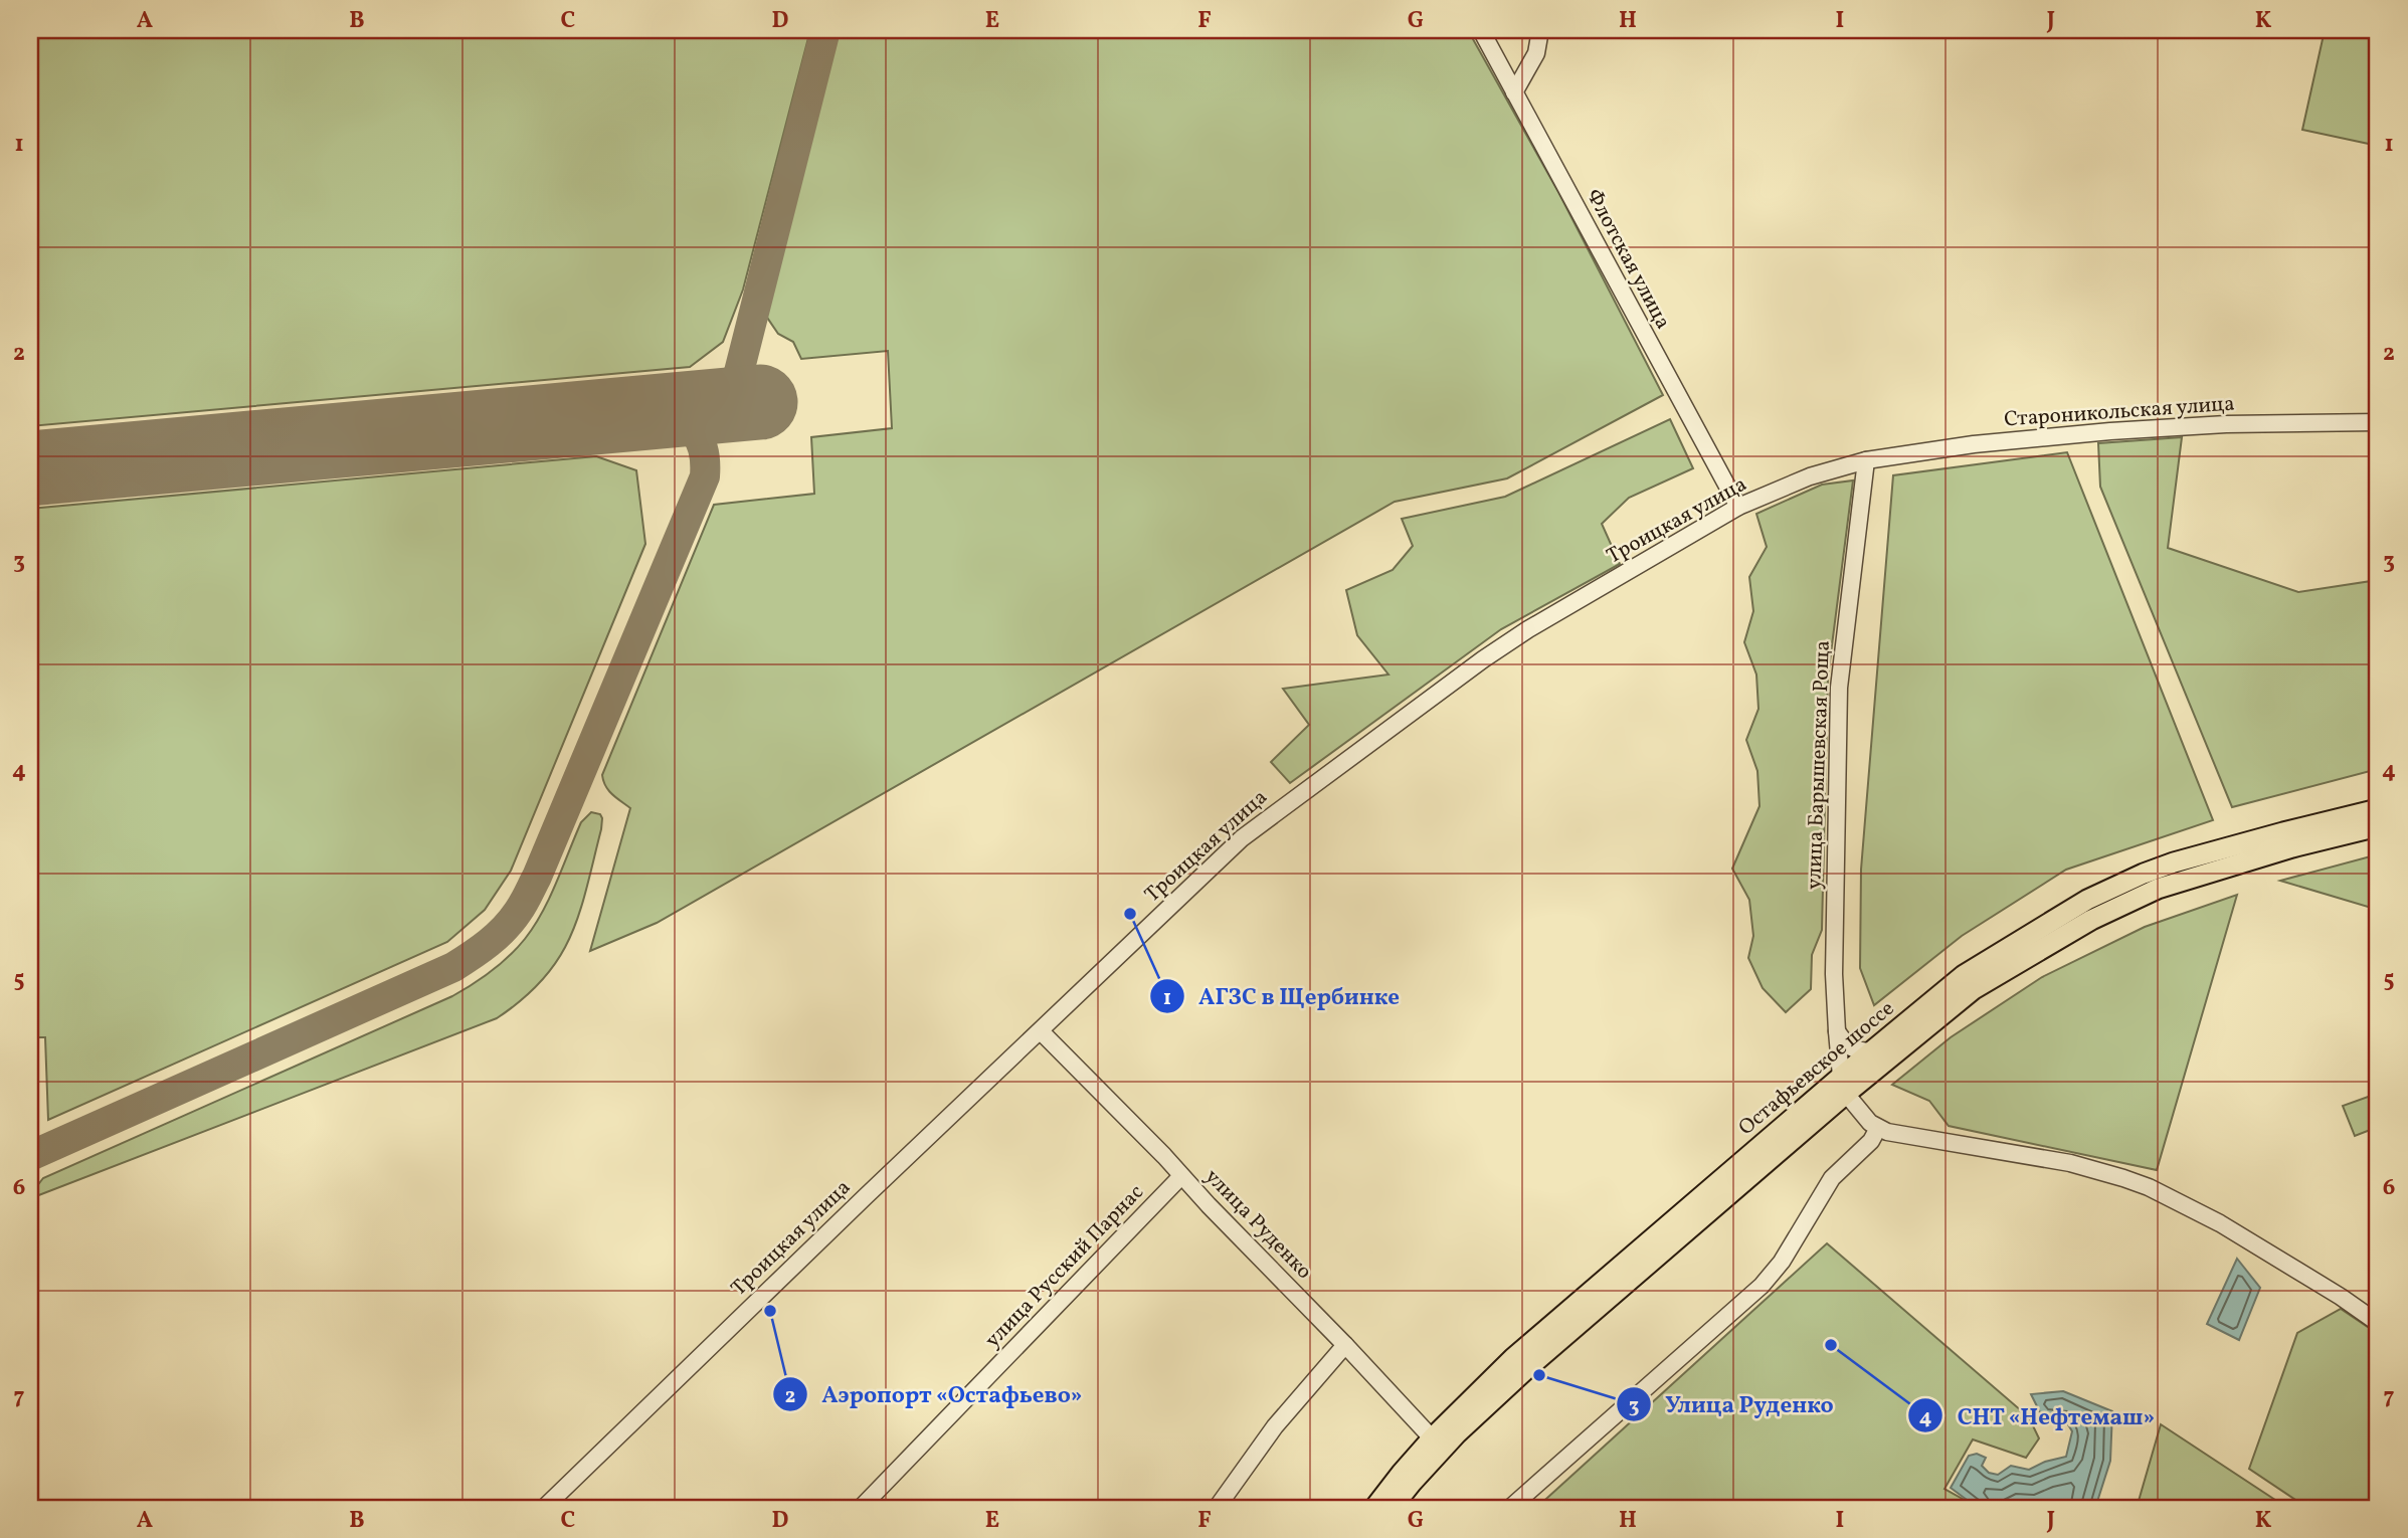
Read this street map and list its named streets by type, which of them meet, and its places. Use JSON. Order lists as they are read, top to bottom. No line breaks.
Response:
{"streets":{"main road":["Остафьевское шоссе"],"street":["Флотская улица","Староникольская улица","Троицкая улица","улица Барышевская Роща","улица Руденко","улица Русский Парнас"]},"crossings":[["Флотская улица","Троицкая улица"],["Староникольская улица","Троицкая улица"],["Староникольская улица","улица Барышевская Роща"],["Троицкая улица","улица Барышевская Роща"],["Троицкая улица","улица Руденко"],["улица Барышевская Роща","Остафьевское шоссе"],["Остафьевское шоссе","улица Руденко"],["улица Руденко","улица Русский Парнас"]],"places":["АГЗС в Щербинке","Аэропорт «Остафьево»","СНТ «Нефтемаш»","Улица Руденко"],"grid":{"columns":["A","B","C","D","E","F","G","H","I","J","K"],"rows":["1","2","3","4","5","6","7"]}}
